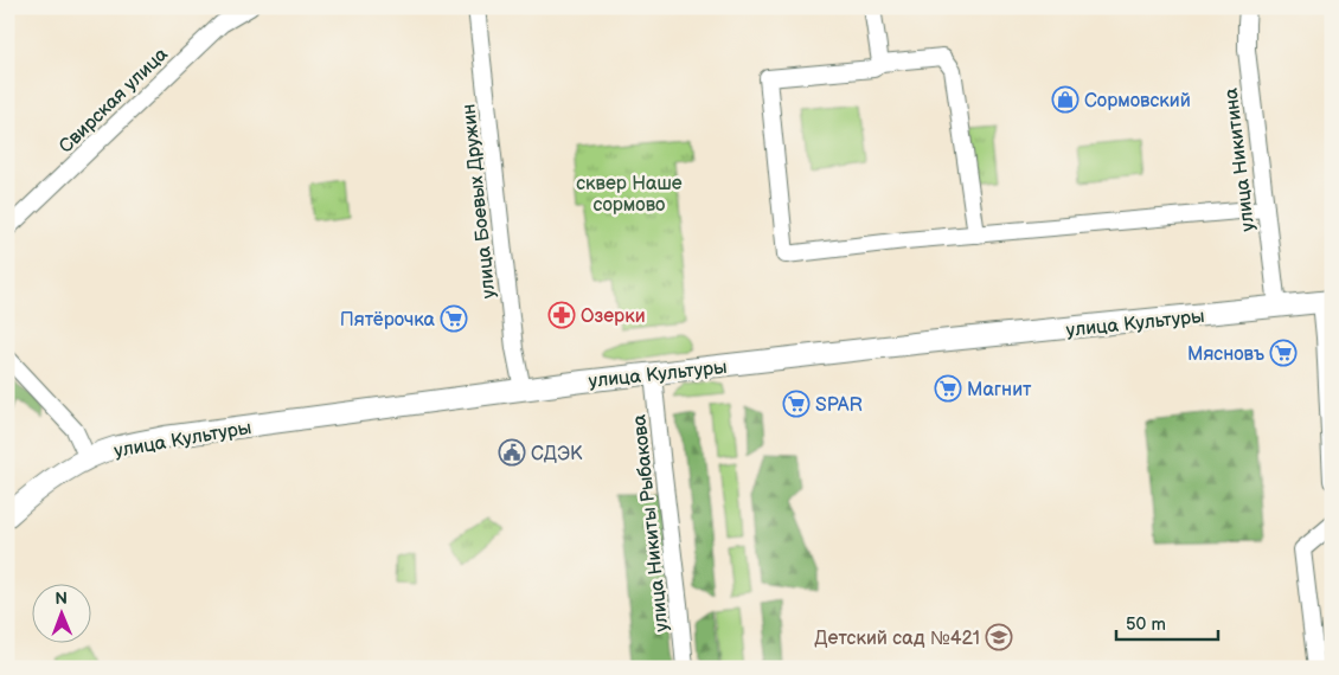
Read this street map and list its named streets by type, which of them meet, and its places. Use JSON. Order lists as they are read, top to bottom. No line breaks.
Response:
{"streets":{"main road":["улица Культуры"],"street":["Свирская улица","улица Никитина","улица Боевых Дружин","улица Никиты Рыбакова"]},"crossings":[["улица Никитина","улица Культуры"],["улица Боевых Дружин","улица Культуры"],["улица Культуры","улица Никиты Рыбакова"]],"parks":["сквер Наше сормово"],"places":{"shop":["Сормовский"],"pharmacy":["Озерки"],"supermarket":["Пятёрочка","Мясновъ","Магнит","SPAR"],"public building":["СДЭК"],"school or university":["Детский сад №421"]},"scale_bar":"50 m","north":"top"}
